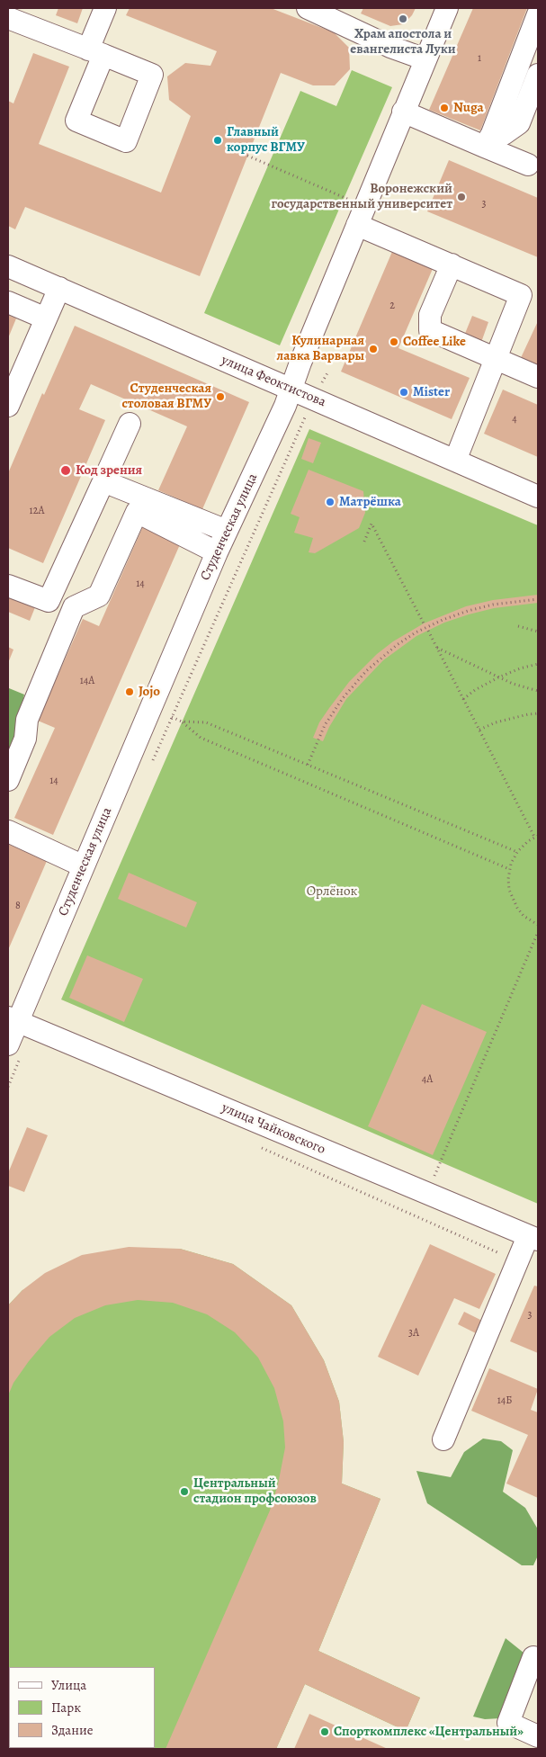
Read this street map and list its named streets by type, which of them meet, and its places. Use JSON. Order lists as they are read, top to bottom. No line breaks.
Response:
{"streets":{"street":["улица Феоктистова","Студенческая улица","улица Чайковского"]},"crossings":[["улица Феоктистова","Студенческая улица"],["Студенческая улица","улица Чайковского"]],"parks":["Орлёнок"],"places":["Храм апостола и евангелиста Луки","Nuga","Главный корпус ВГМУ","Воронежский государственный университет","Coffee Like","Кулинарная лавка Варвары","Mister","Студенческая столовая ВГМУ","Код зрения","Матрёшка","Jojo","Центральный стадион профсоюзов","Спорткомплекс «Центральный»"],"house_numbers":["1","3","2","4","12А","14","14А","14","8","4А","3","3А","14Б"],"legend":["Улица","Парк","Здание"]}
